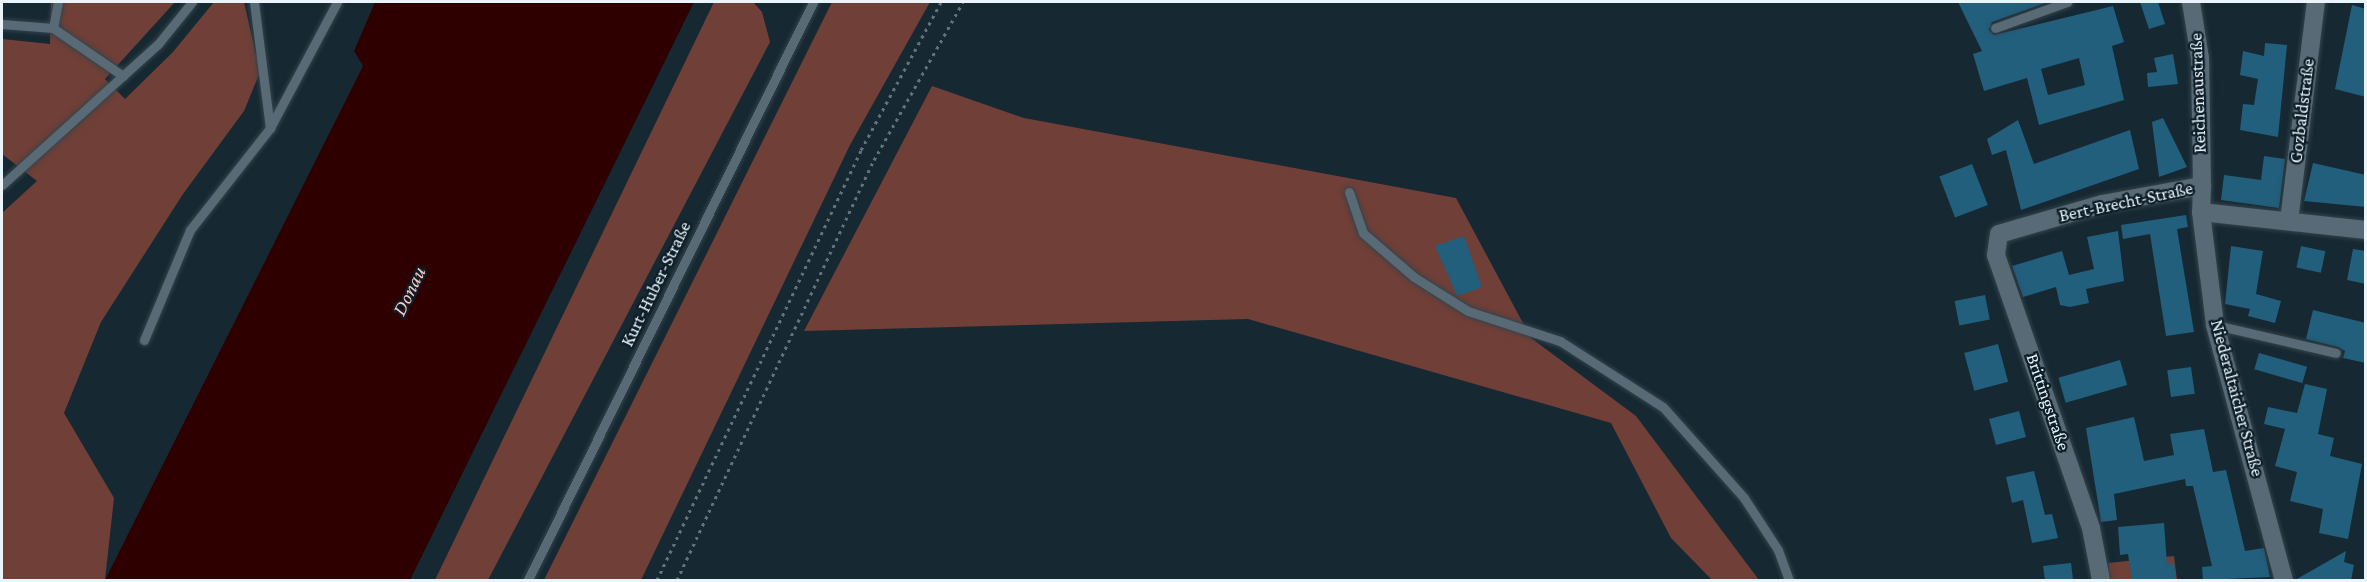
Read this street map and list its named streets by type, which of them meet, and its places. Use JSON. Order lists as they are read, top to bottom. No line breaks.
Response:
{"streets":{"street":["Reichenaustraße","Gozbaldstraße","Bert-Brecht-Straße","Niederaltaicher Straße","Brittingstraße"],"lane":["Kurt-Huber-Straße"]},"crossings":[["Reichenaustraße","Bert-Brecht-Straße"],["Gozbaldstraße","Bert-Brecht-Straße"],["Bert-Brecht-Straße","Niederaltaicher Straße"],["Bert-Brecht-Straße","Brittingstraße"]],"water":["Donau"]}
